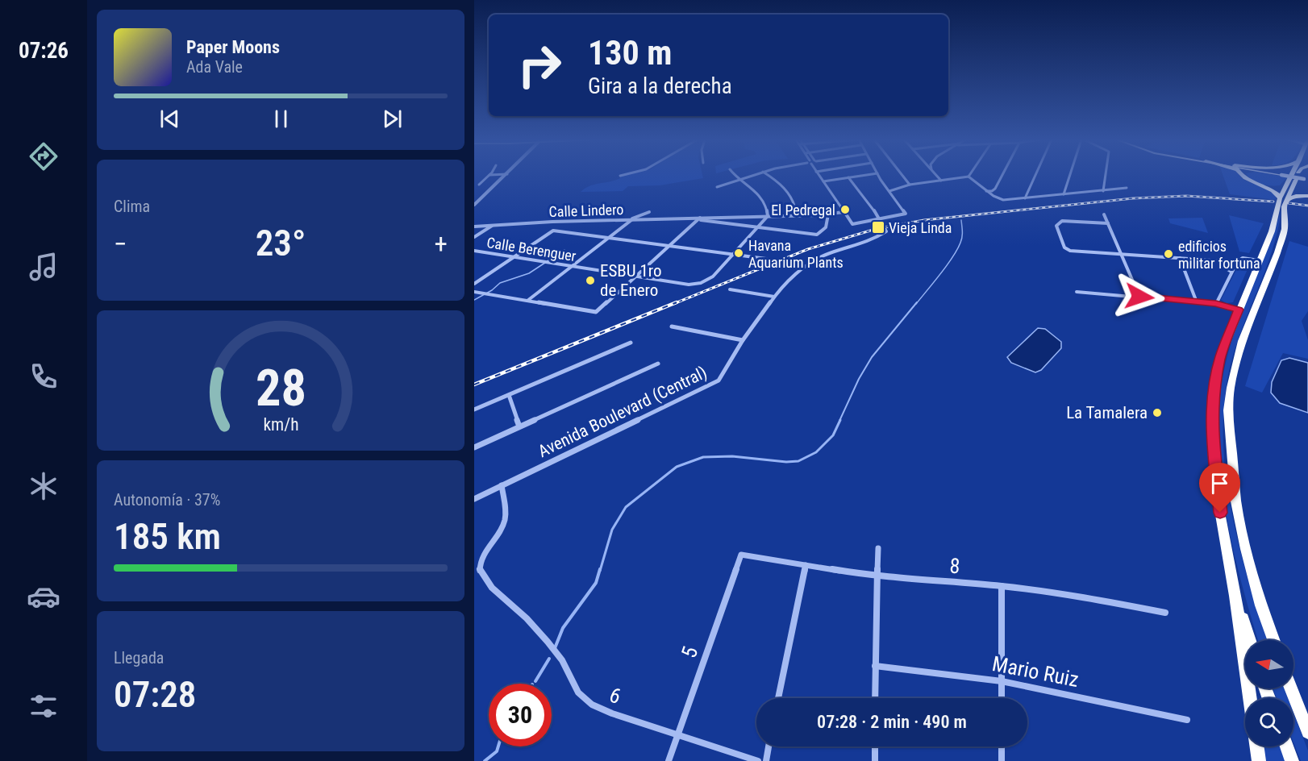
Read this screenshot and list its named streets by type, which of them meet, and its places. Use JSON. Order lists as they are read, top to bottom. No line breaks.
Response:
{"streets":{"street":["Calle Lindero","Calle Berenguer","Avenida Boulevard (Central)","8","5","Mario Ruiz","6"]},"crossings":[["Avenida Boulevard (Central)","6"],["8","5"],["5","6"]],"places":{"other":["El Pedregal","Havana Aquarium Plants","edificios militar fortuna","ESBU 1ro de Enero","La Tamalera"],"transit":["Vieja Linda"]},"north":"left","page":{"tabs":"07:26","turn":["130 m","Gira a la derecha"],"song":["Paper Moons","Ada Vale"],"tile":["Clima",["Autonomía · 37%","185 km"],["Llegada","07:28"]],"heat":["−","23°","+"],"limit":"30","trip":"07:28 · 2 min · 490 m","gauge":["28","km/h"]}}
